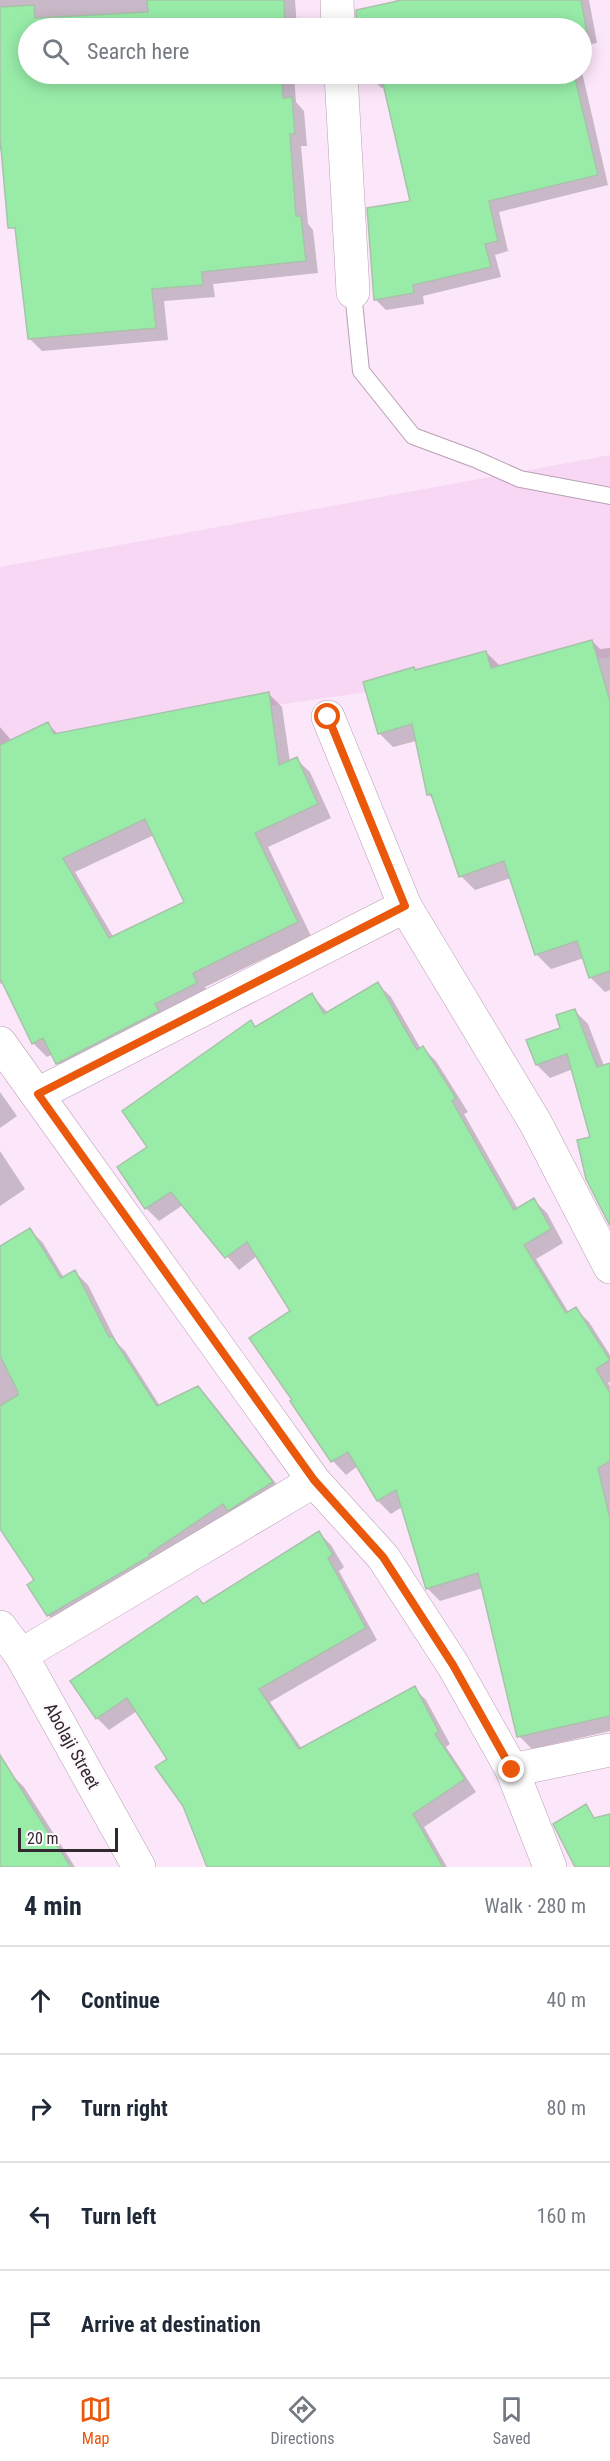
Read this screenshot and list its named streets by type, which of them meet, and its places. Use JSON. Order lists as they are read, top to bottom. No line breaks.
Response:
{"streets":{"street":["Abolaji Street"]},"scale_bar":"20 m","page":{"search":"Search here","scale":"20 m","heading":["4 min","Walk · 280 m"],"list":[["Continue","40 m"],["Turn right","80 m"],["Turn left","160 m"],"Arrive at destination"],"nav":["Map","Directions","Saved"]}}
